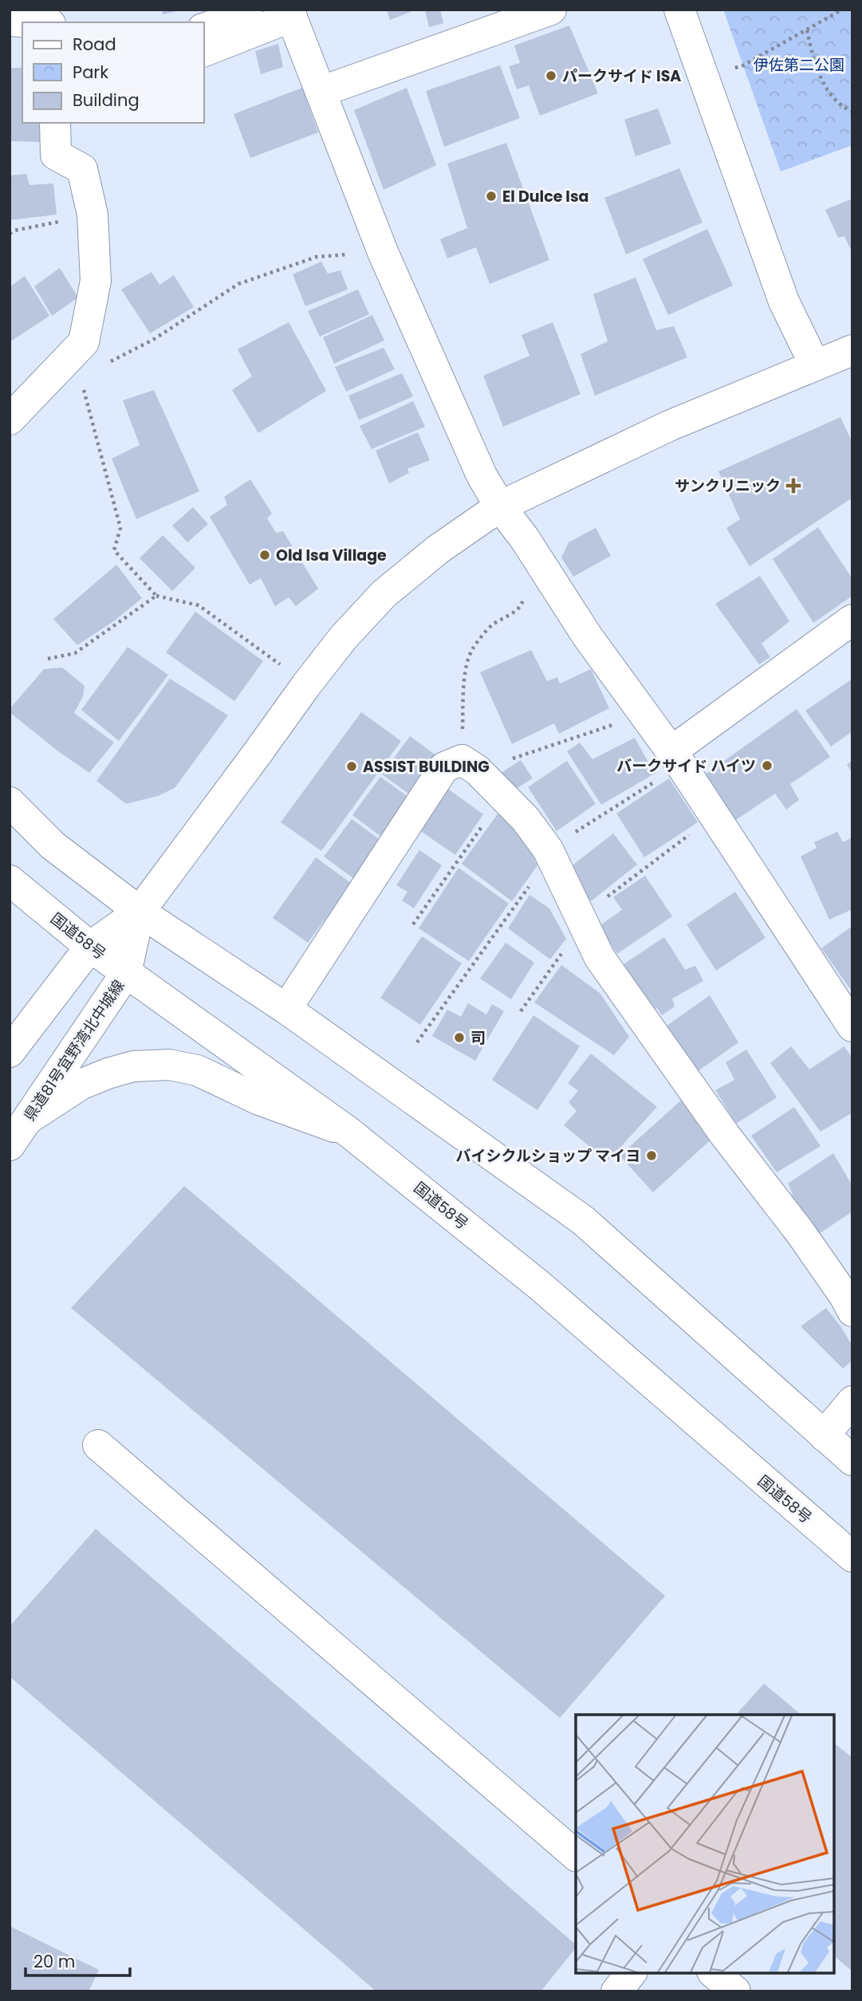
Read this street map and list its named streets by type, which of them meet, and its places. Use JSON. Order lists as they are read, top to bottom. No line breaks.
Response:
{"streets":{"main road":["国道58号","県道81号宜野湾北中城線"]},"crossings":[["国道58号","県道81号宜野湾北中城線"]],"parks":["伊佐第二公園"],"places":{"other":["パークサイド ISA","El Dulce Isa","Old Isa Village","バークサイド ハイツ","ASSIST BUILDING","司","バイシクルショップ マイヨ"],"health":["サンクリニック"]},"legend":["Road","Park","Building"],"scale_bar":"20 m"}
